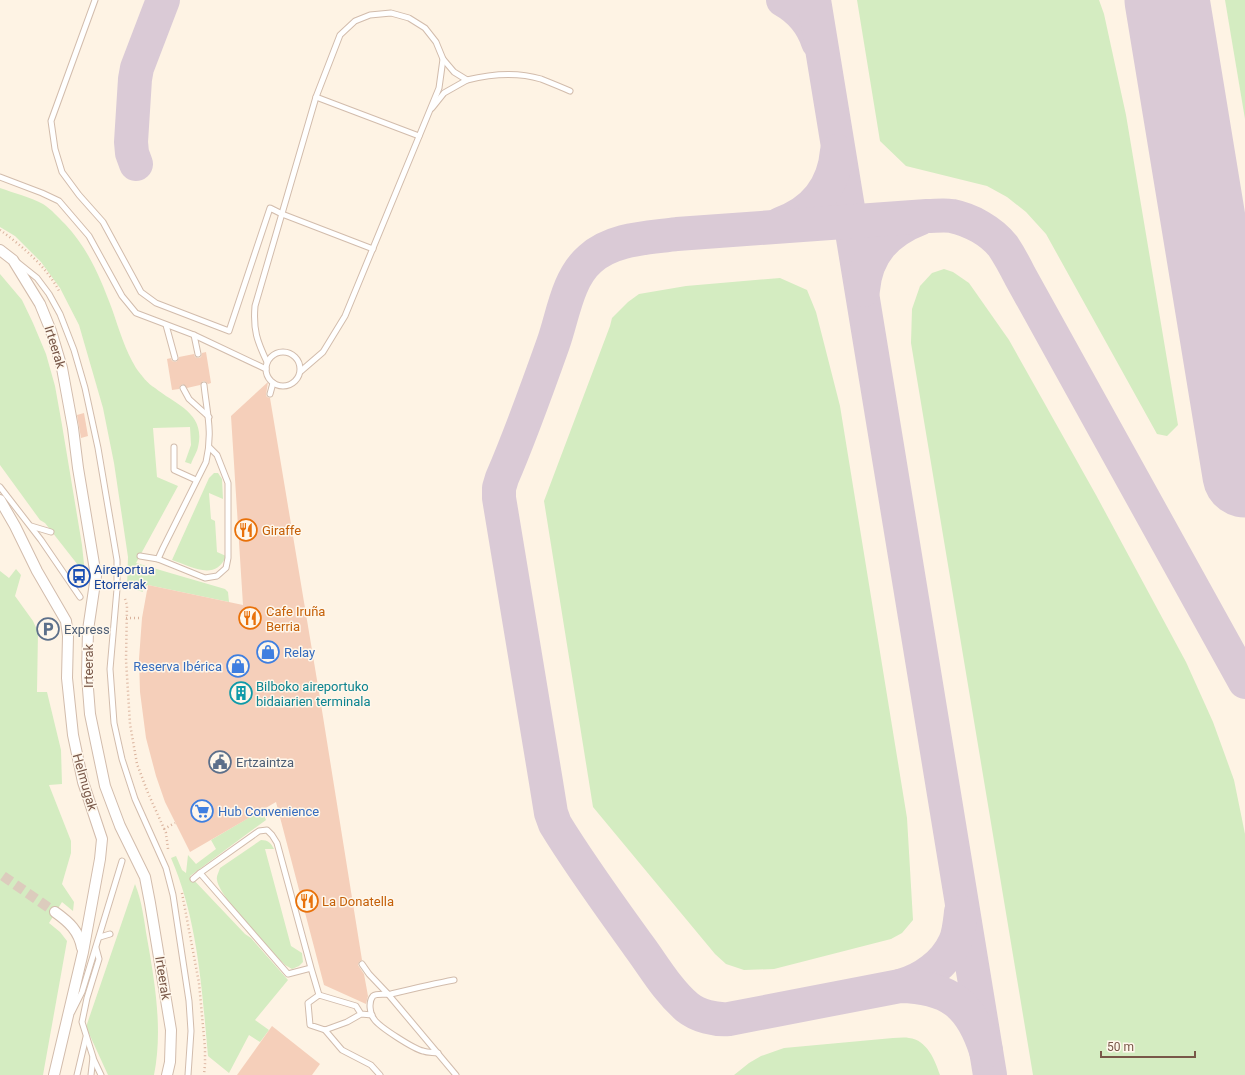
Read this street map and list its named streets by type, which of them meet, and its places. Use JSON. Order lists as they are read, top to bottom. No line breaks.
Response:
{"streets":{"street":["Irteerak","Helmugak"]},"places":{"restaurant":["Giraffe","Cafe Iruña Berria","La Donatella"],"bus stop":["Aireportua Etorrerak"],"parking":["Express"],"shop":["Relay","Reserva Ibérica"],"building":["Bilboko aireportuko bidaiarien terminala"],"public building":["Ertzaintza"],"supermarket":["Hub Convenience"]},"scale_bar":"50 m"}
